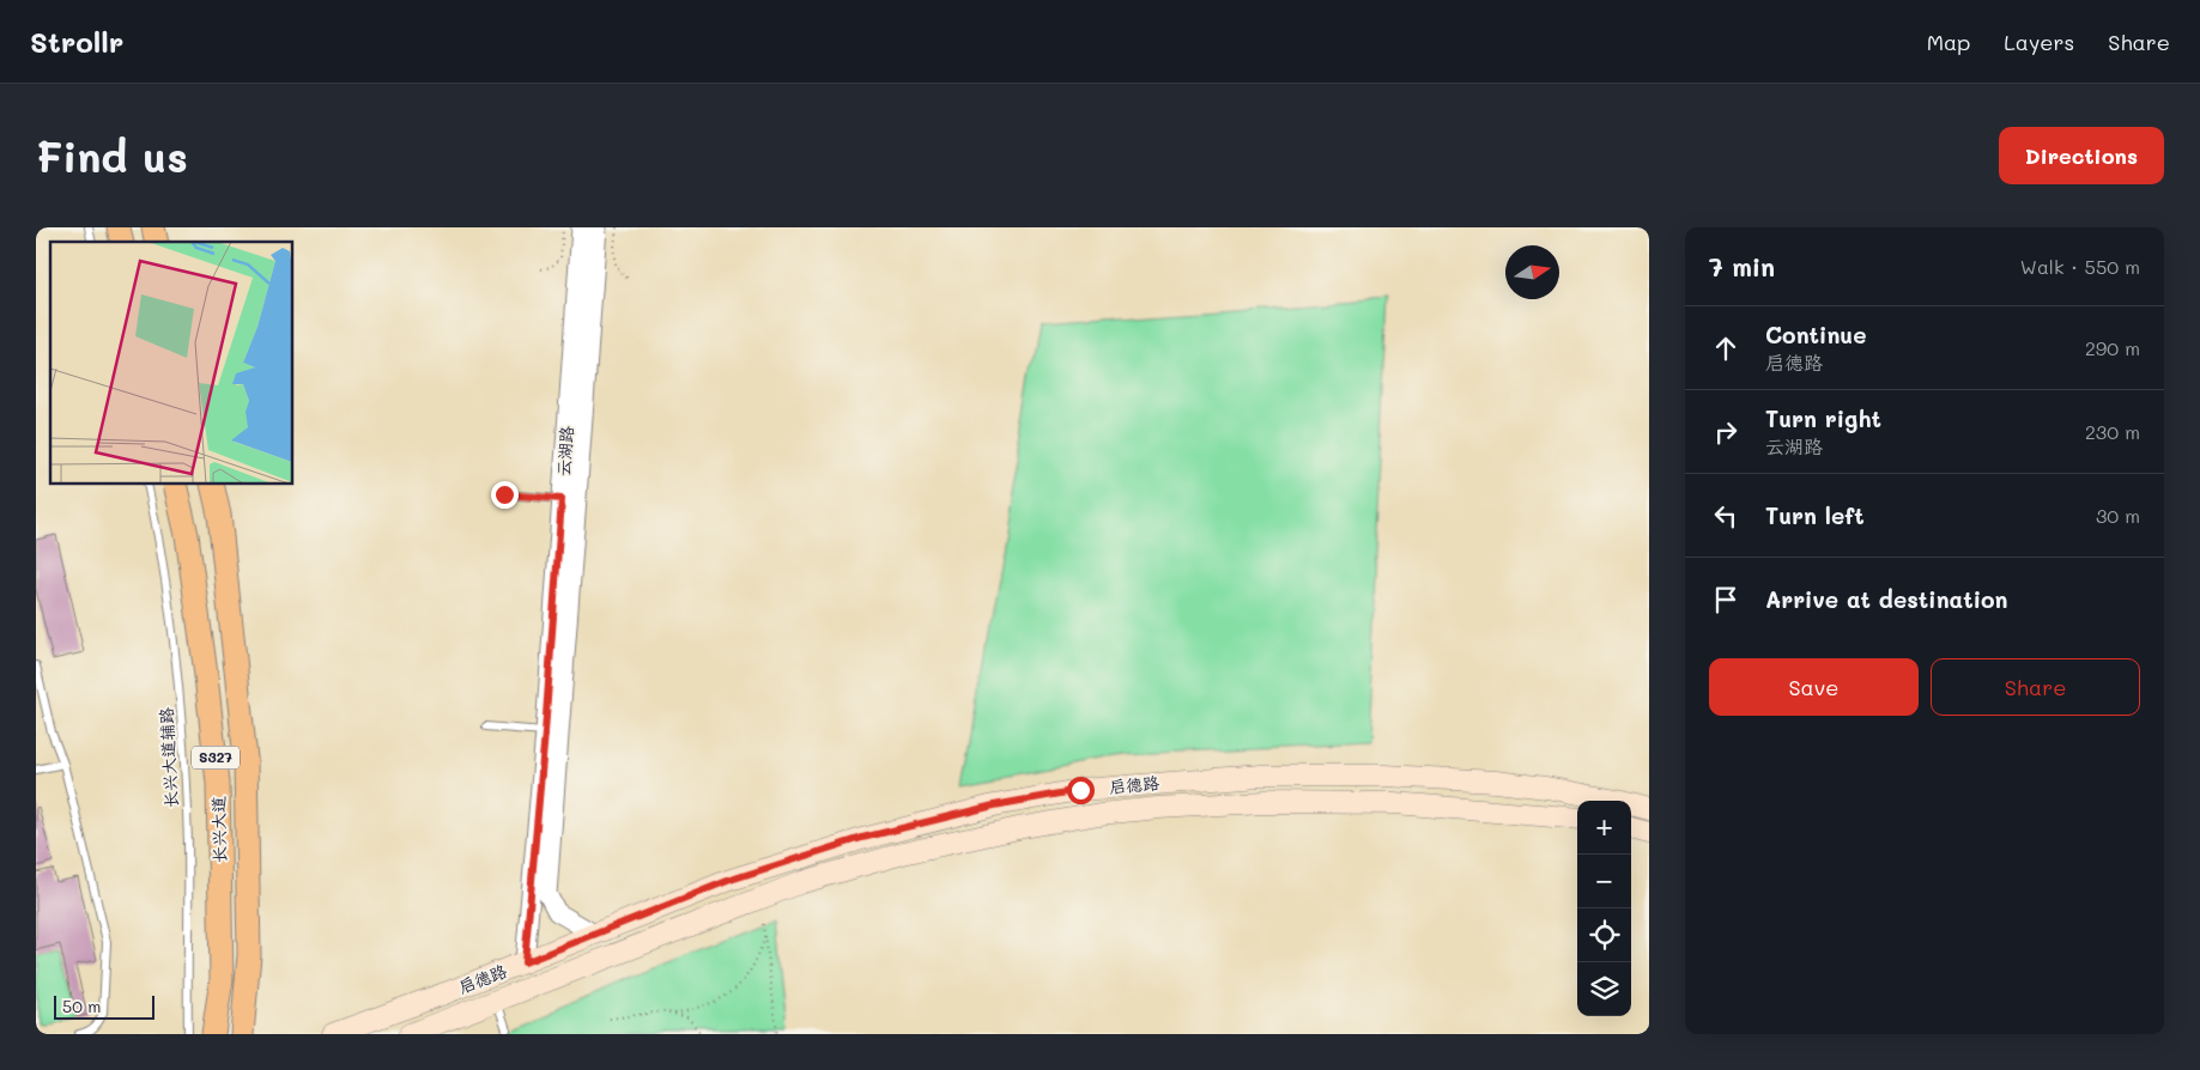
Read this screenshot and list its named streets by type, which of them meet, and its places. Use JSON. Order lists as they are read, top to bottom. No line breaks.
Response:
{"streets":{"main road":["S327","启德路","长兴大道"],"street":["云湖路"],"lane":["长兴大道辅路"]},"crossings":[["云湖路","启德路"]],"scale_bar":"50 m","north":"right","page":{"header":"Strollr","nav":["Map","Layers","Share"],"buttons":["Directions",["Save","Share"]],"title":"Find us","heading":["7 min","Walk · 550 m"],"list":[["Continue","启德路","290 m"],["Turn right","云湖路","230 m"],["Turn left","30 m"],"Arrive at destination"],"map_buttons":["+","−"],"scale":"50 m"}}
